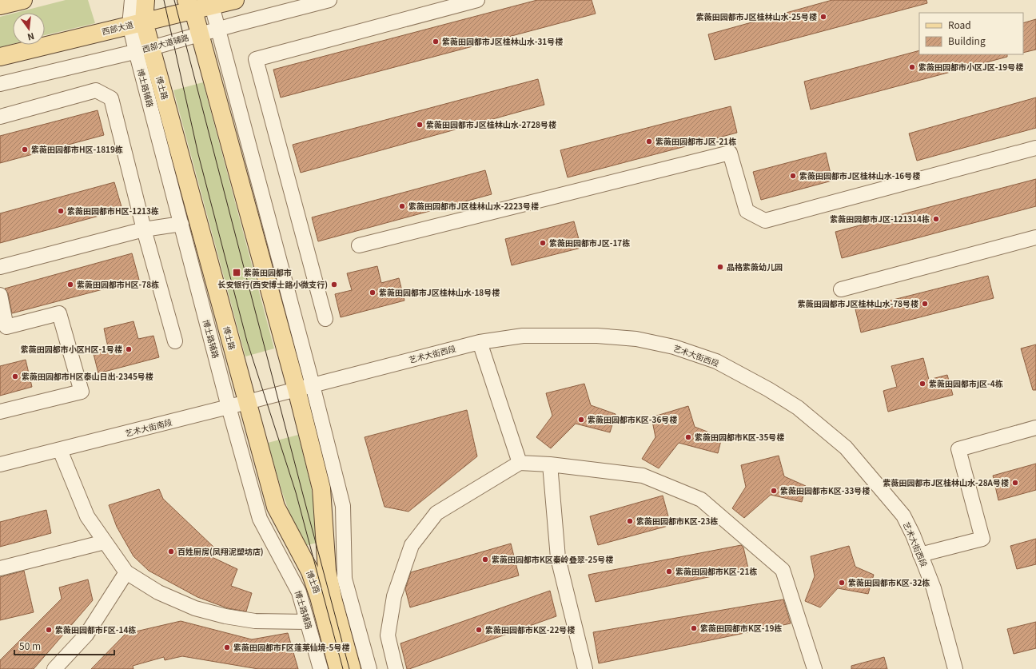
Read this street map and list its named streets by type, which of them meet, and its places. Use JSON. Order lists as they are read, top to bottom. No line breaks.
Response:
{"streets":{"main road":["西部大道","博士路"],"street":["西部大道辅路","博士路辅路","艺术大街西段","艺术大街南段"]},"crossings":[["西部大道","博士路"],["西部大道辅路","博士路辅路"],["西部大道辅路","博士路"],["博士路辅路","博士路"],["博士路辅路","艺术大街南段"],["博士路","艺术大街西段"],["博士路","艺术大街南段"],["艺术大街西段","艺术大街南段"]],"places":{"other":["紫薇田园都市J区桂林山水-25号楼","紫薇田园都市J区桂林山水-31号楼","紫薇田园都市小区J区-19号楼","紫薇田园都市J区桂林山水-2728号楼","紫薇田园都市J区-21栋","紫薇田园都市H区-1819栋","紫薇田园都市J区桂林山水-16号楼","紫薇田园都市J区桂林山水-2223号楼","紫薇田园都市H区-1213栋","紫薇田园都市J区-121314栋","紫薇田园都市J区-17栋","品格紫薇幼儿园","紫薇田园都市H区-78栋","长安银行(西安博士路小微支行)","紫薇田园都市J区桂林山水-18号楼","紫薇田园都市J区桂林山水-78号楼","紫薇田园都市小区H区-1号楼","紫薇田园都市H区泰山日出-2345号楼","紫薇田园都市j区-4栋","紫薇田园都市K区-36号楼","紫薇田园都市K区-35号楼","紫薇田园都市J区桂林山水-28A号楼","紫薇田园都市K区-33号楼","紫薇田园都市K区-23栋","百姓厨房(凤翔泥塑坊店)","紫薇田园都市K区秦岭叠翠-25号楼","紫薇田园都市K区-21栋","紫薇田园都市K区-32栋","紫薇田园都市K区-19栋","紫薇田园都市F区-14栋","紫薇田园都市K区-22号楼","紫薇田园都市F区蓬莱仙境-5号楼"],"transit":["紫薇田园都市"]},"legend":["Road","Building"],"scale_bar":"50 m","north":"bottom"}
